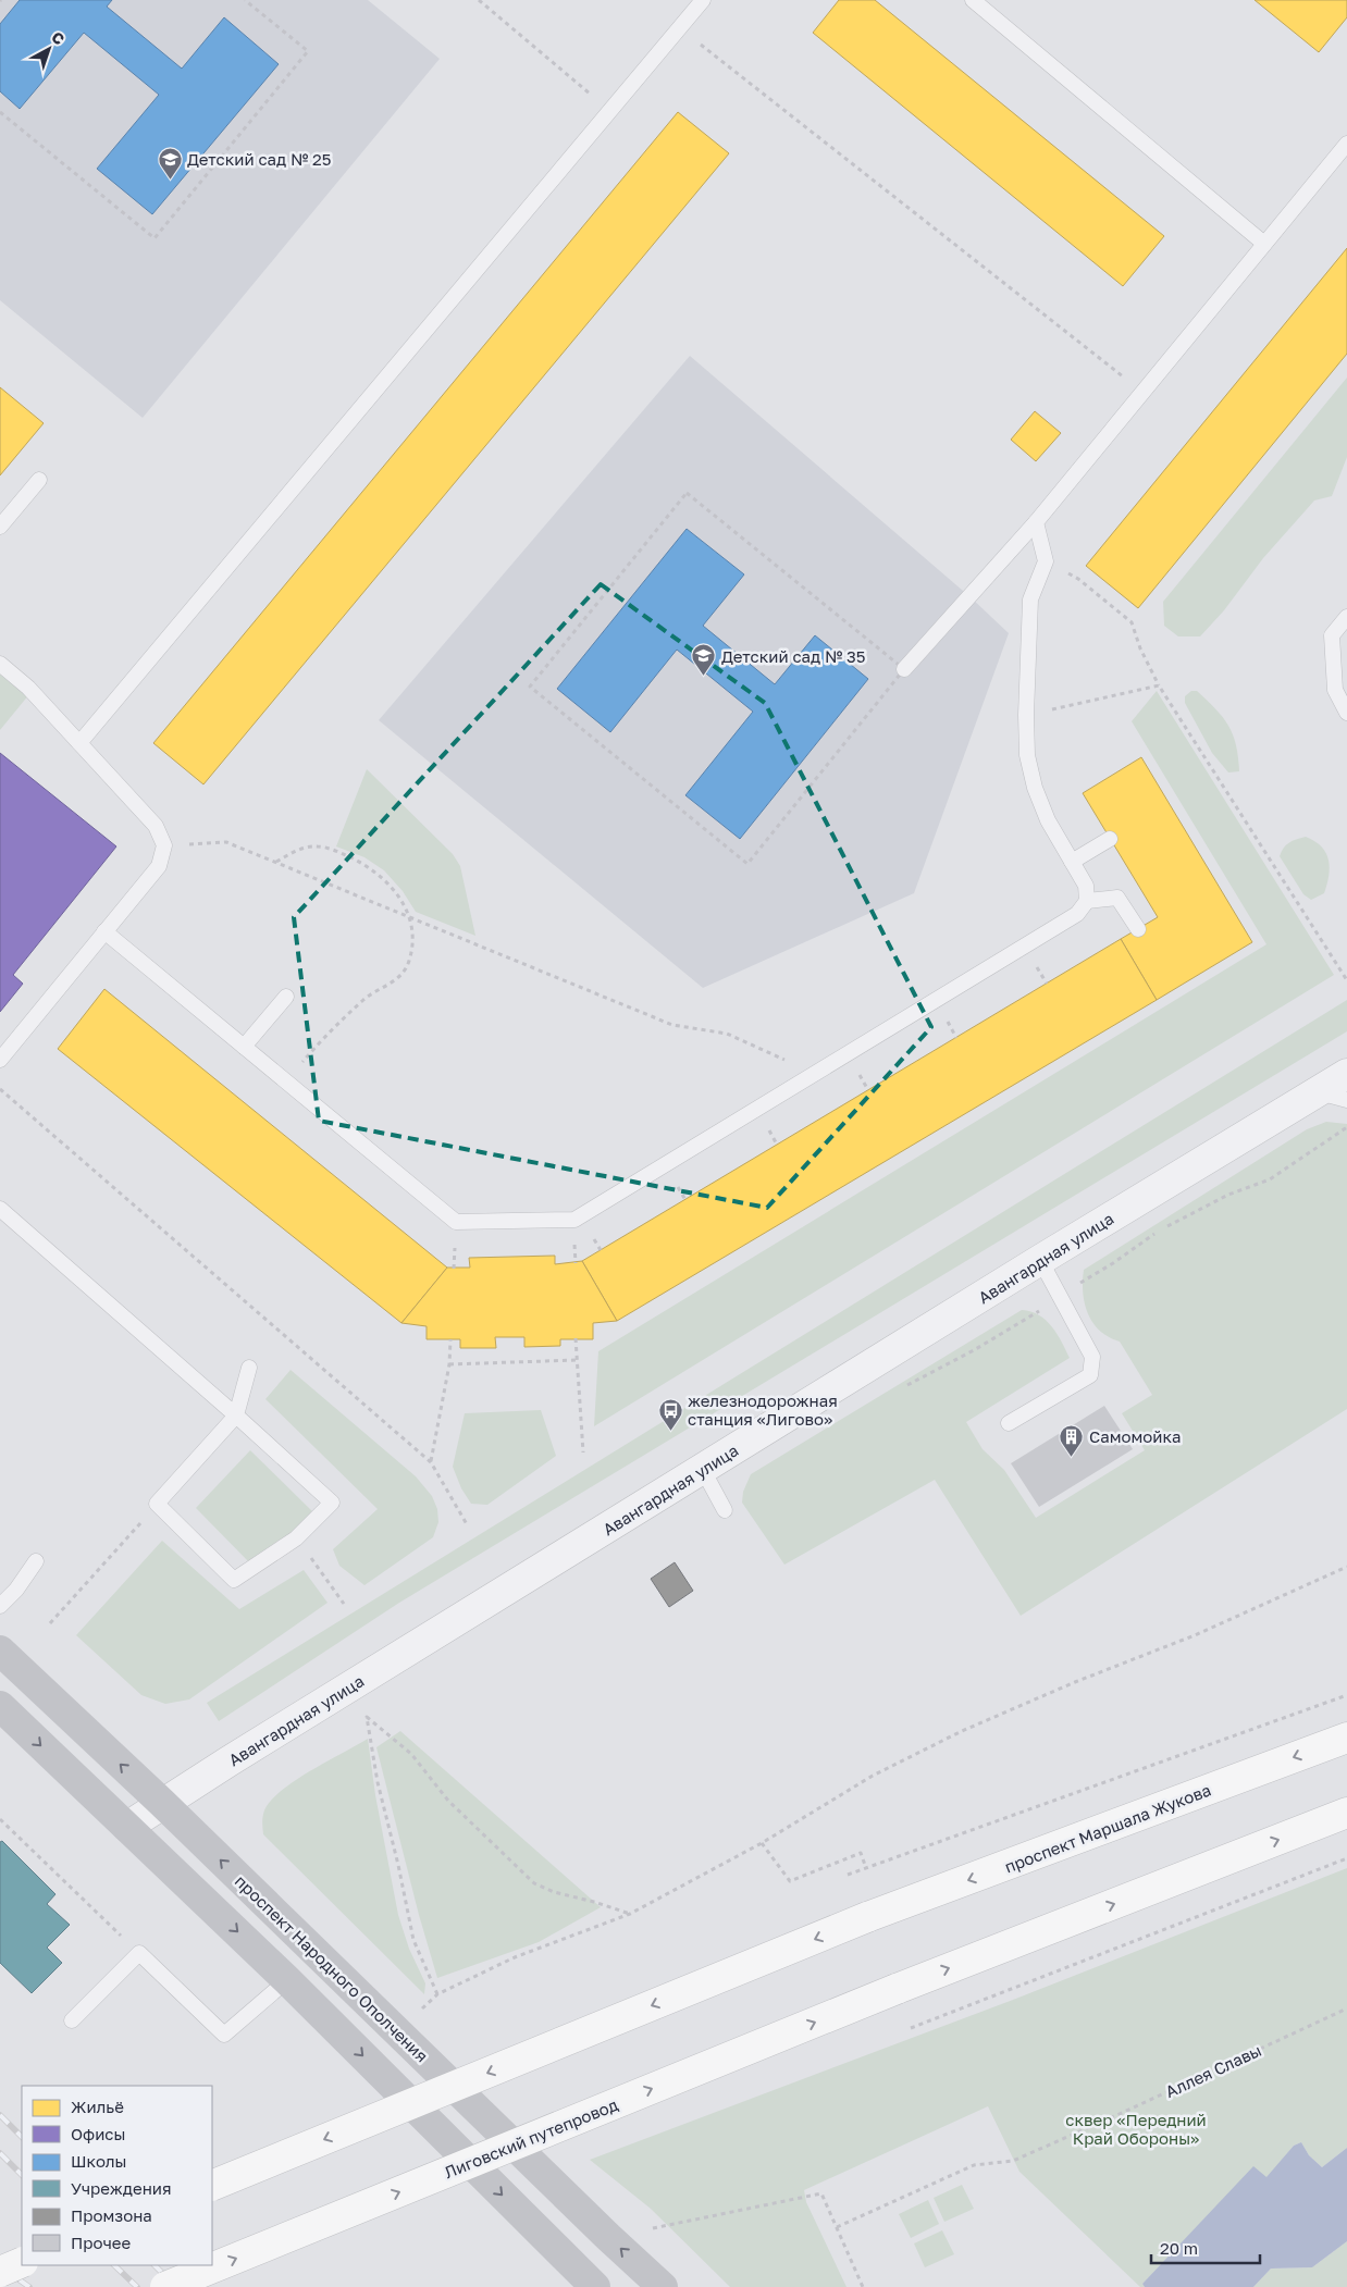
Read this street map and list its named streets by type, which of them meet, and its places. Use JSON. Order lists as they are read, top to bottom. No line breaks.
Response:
{"streets":{"main road":["проспект Маршала Жукова","проспект Народного Ополчения","Лиговский путепровод"],"street":["Авангардная улица"],"path":["Аллея Славы"]},"crossings":[["Авангардная улица","проспект Народного Ополчения"]],"one_way":["проспект Маршала Жукова","Лиговский путепровод"],"parks":["сквер «Передний Край Обороны»"],"places":{"school or university":["Детский сад № 25","Детский сад № 35"],"bus stop":["железнодорожная станция «Лигово»"],"building":["Самомойка"]},"legend":["Жильё","Офисы","Школы","Учреждения","Промзона","Прочее"],"scale_bar":"20 m","north":"top right"}
